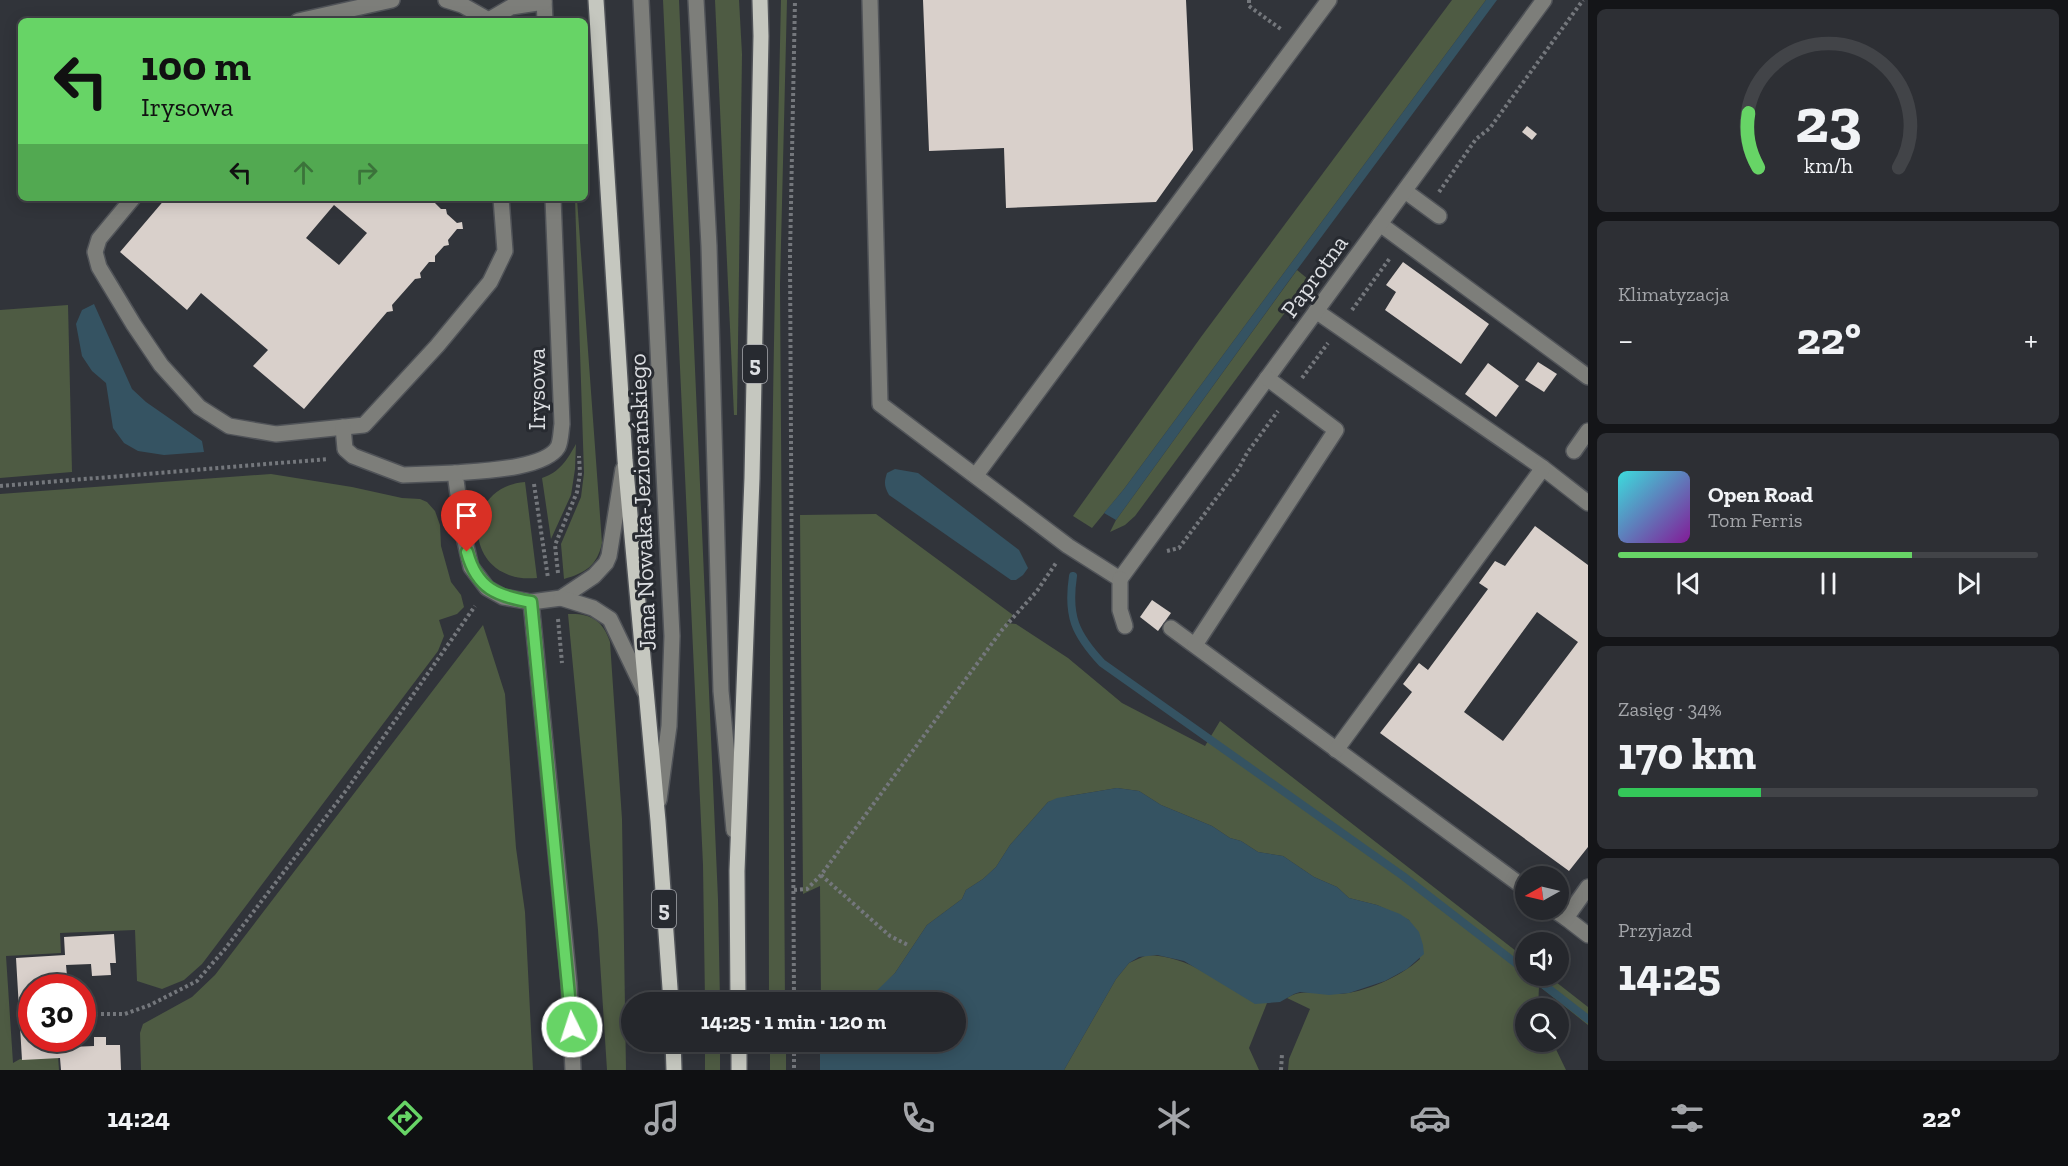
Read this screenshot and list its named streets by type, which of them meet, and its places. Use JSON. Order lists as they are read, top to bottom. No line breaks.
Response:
{"streets":{"main road":["5","Jana Nowaka-Jeziorańskiego"],"street":["Paprotna","Irysowa"]},"crossings":[["5","Jana Nowaka-Jeziorańskiego"]],"north":"left","page":{"turn":["100 m","Irysowa"],"tile":["Klimatyzacja",["Zasięg · 34%","170 km"],["Przyjazd","14:25"]],"heat":["−","22°","+"],"song":["Open Road","Tom Ferris"],"limit":"30","trip":"14:25 · 1 min · 120 m","tabs":["14:24","22°"],"gauge":["23","km/h"]}}
